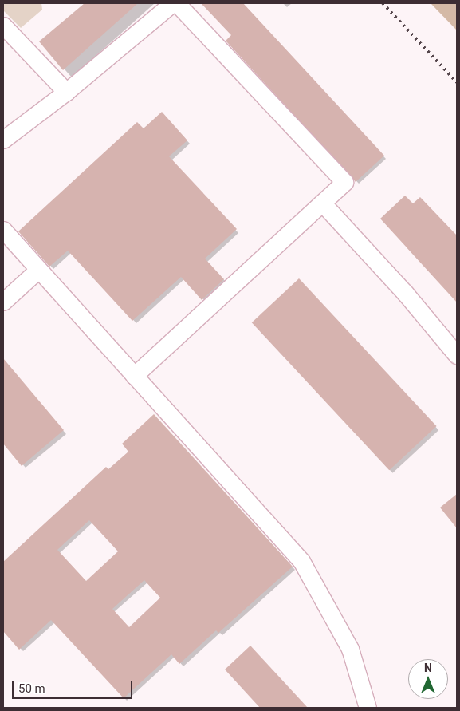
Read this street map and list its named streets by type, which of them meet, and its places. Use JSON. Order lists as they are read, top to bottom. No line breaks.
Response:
{"scale_bar":"50 m","north":"top"}
